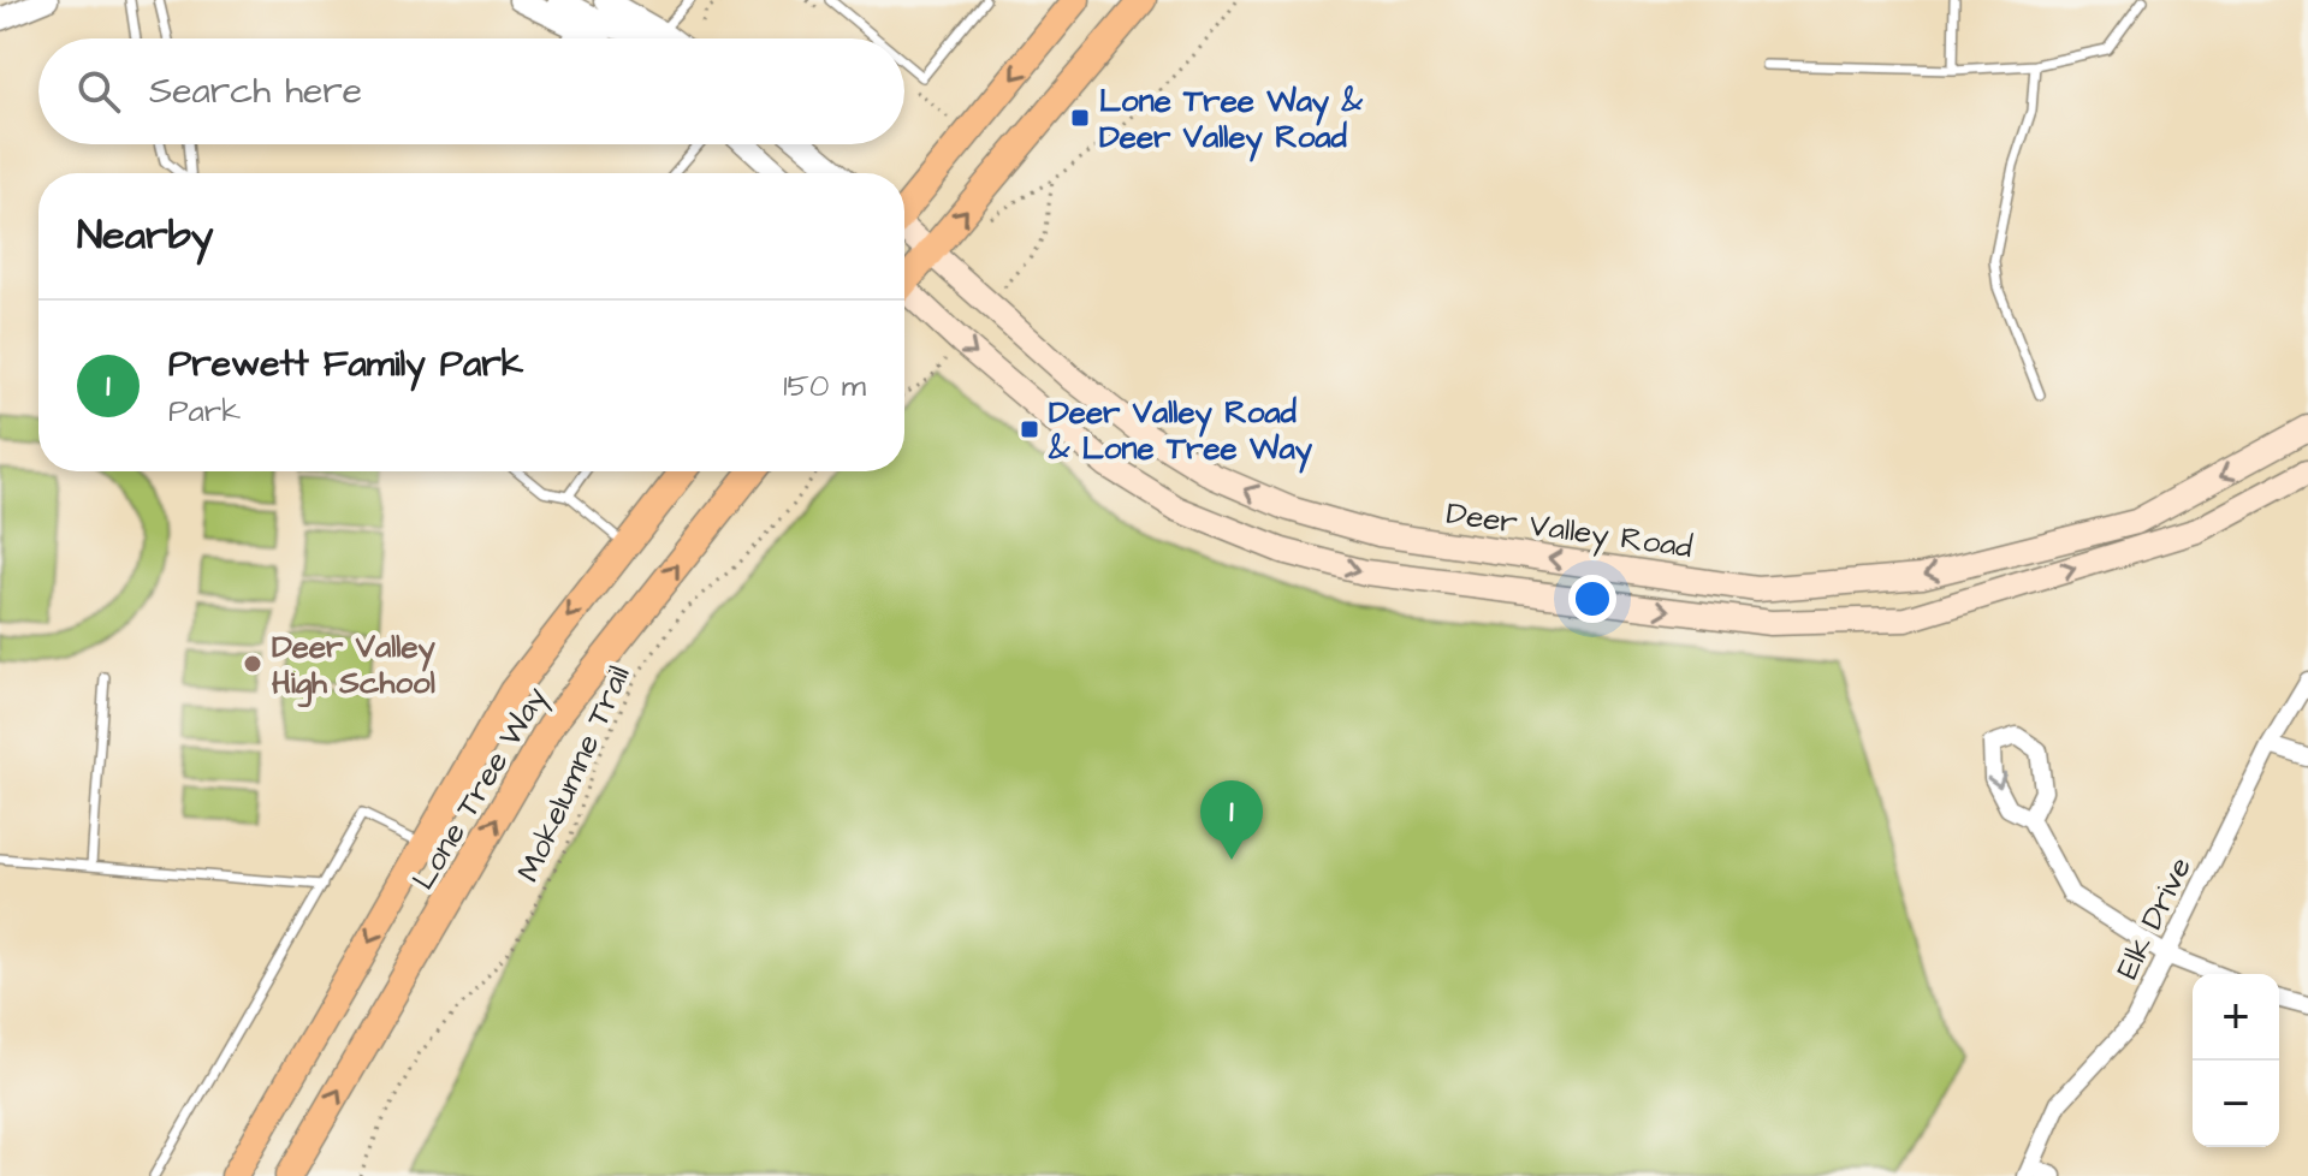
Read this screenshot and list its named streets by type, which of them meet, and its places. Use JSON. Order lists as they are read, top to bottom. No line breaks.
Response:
{"streets":{"main road":["Deer Valley Road","Lone Tree Way"],"street":["Elk Drive"],"path":["Mokelumne Trail"]},"places":{"transit":["Lone Tree Way & Deer Valley Road","Deer Valley Road & Lone Tree Way"],"other":["Deer Valley High School"]},"page":{"search":"Search here","heading":"Nearby","list":[{"mark":"1","name":"Prewett Family Park","note":"Park","value":"150 m"}],"pins":"1","map_buttons":["+","−"]}}
